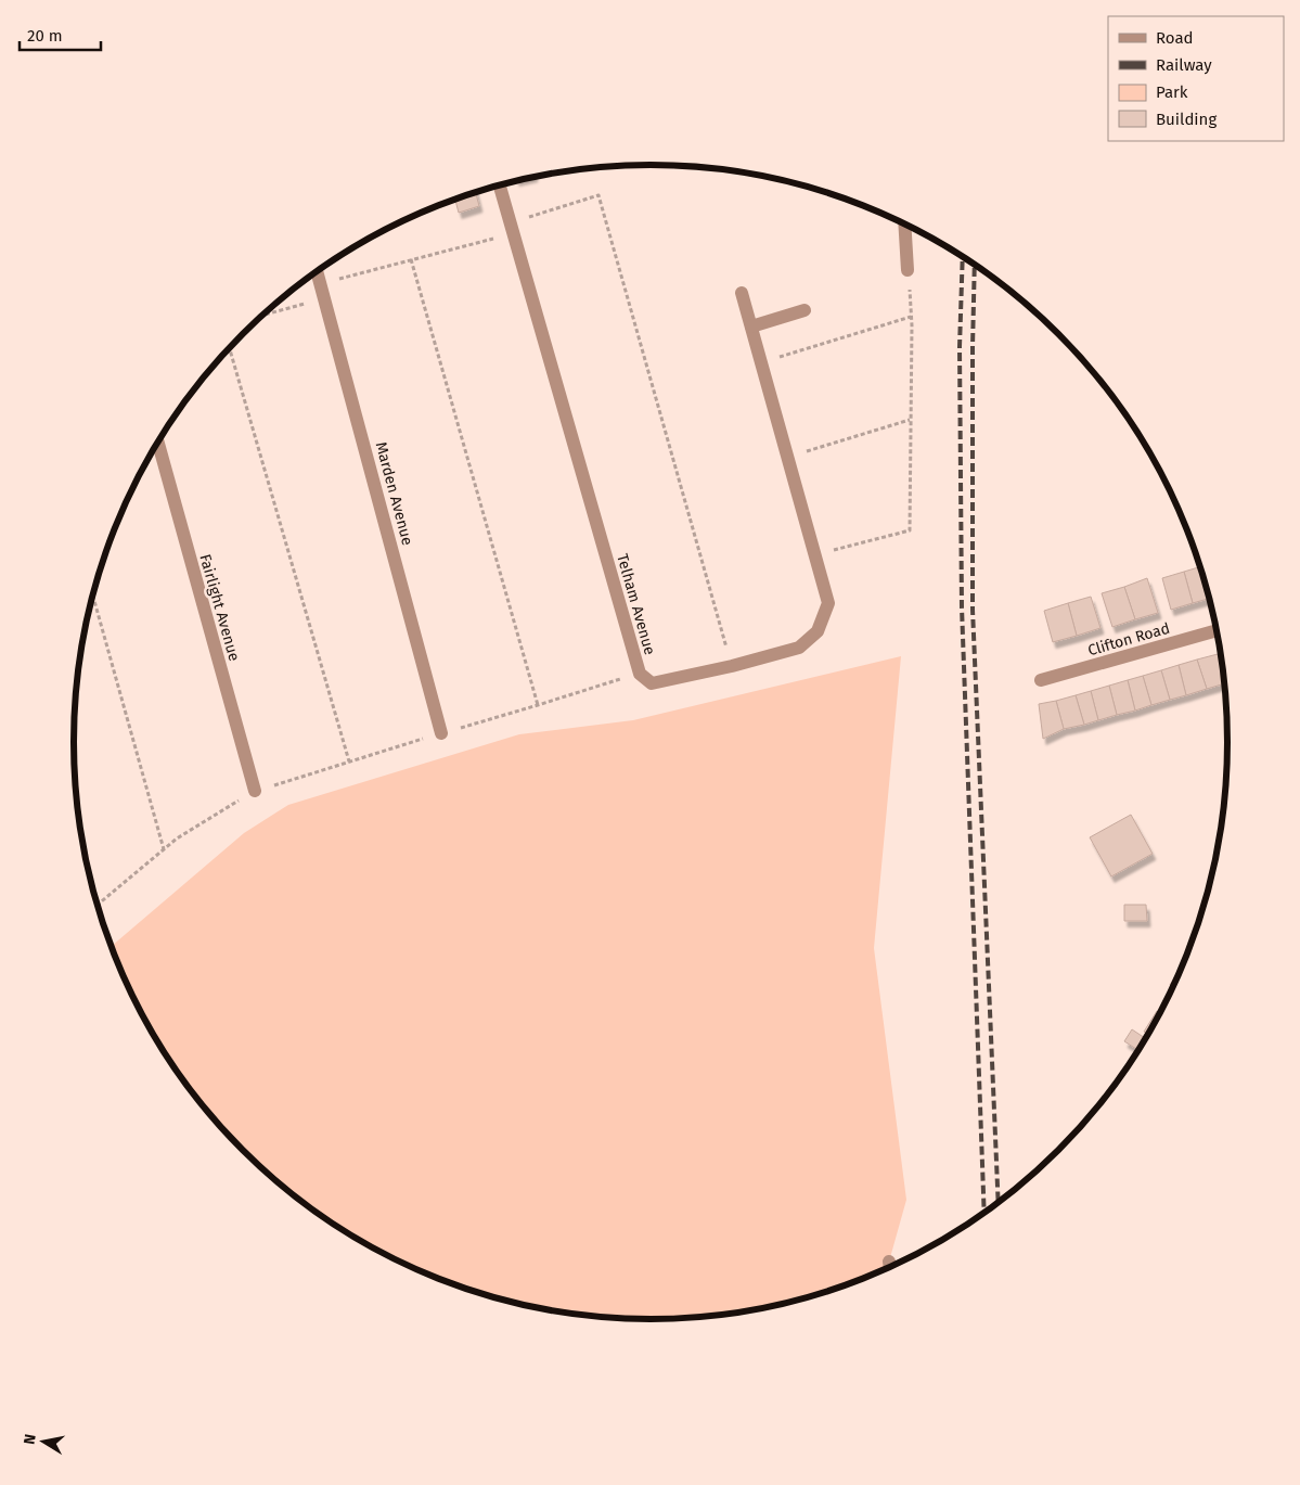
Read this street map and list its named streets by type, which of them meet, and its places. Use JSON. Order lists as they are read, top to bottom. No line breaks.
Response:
{"streets":{"street":["Marden Avenue","Telham Avenue","Fairlight Avenue","Clifton Road"]},"legend":["Road","Railway","Park","Building"],"scale_bar":"20 m","north":"left"}
